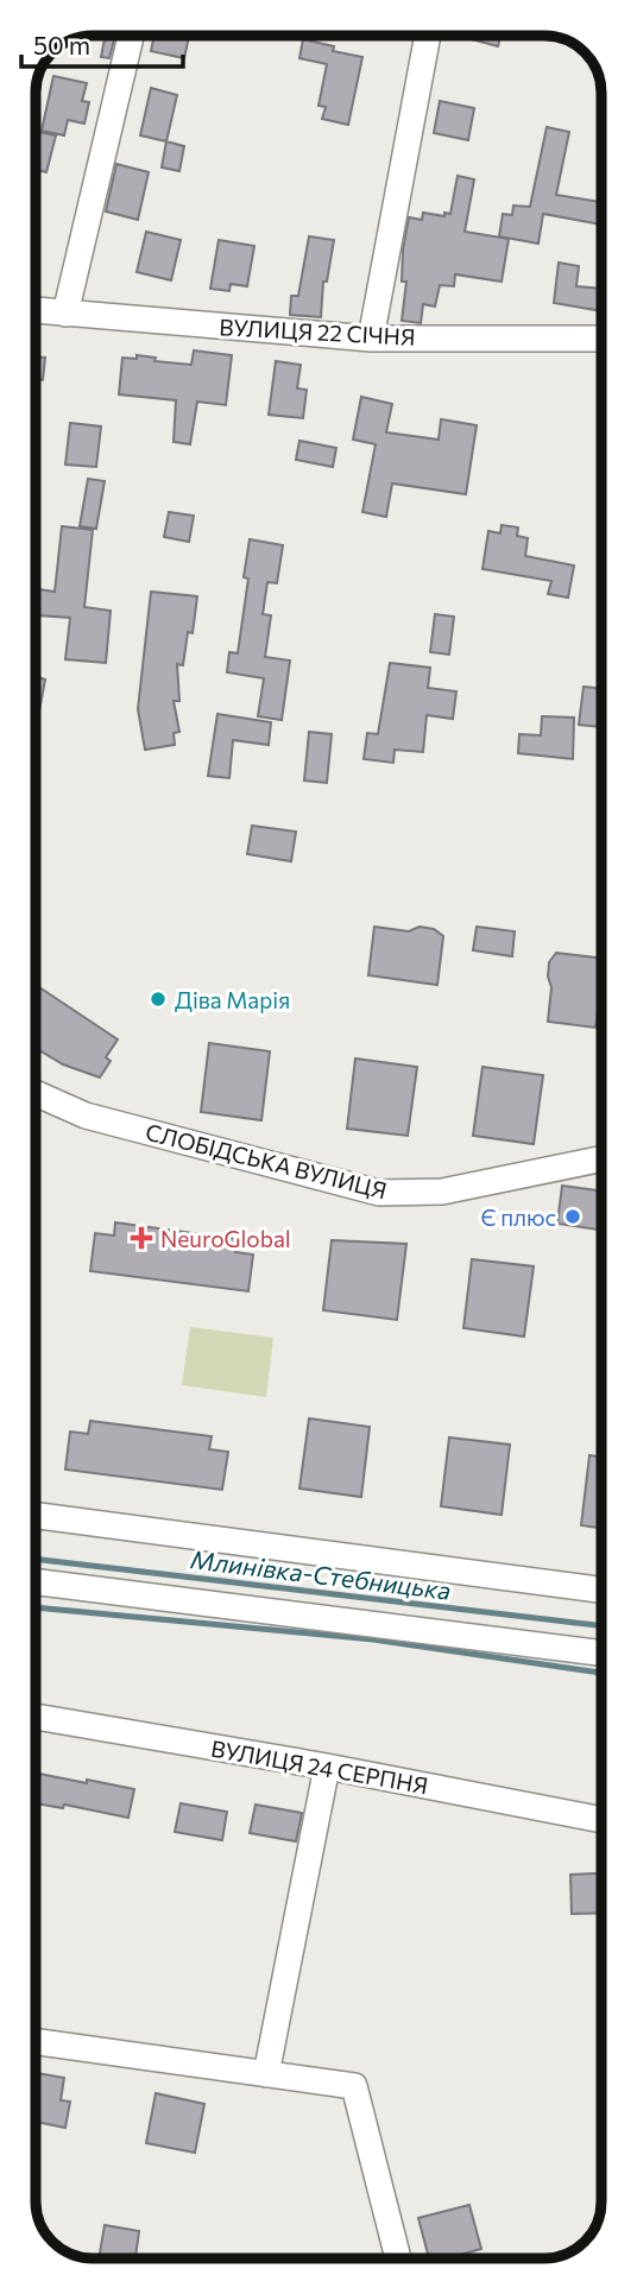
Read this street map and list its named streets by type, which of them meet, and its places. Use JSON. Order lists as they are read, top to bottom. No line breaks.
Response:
{"streets":{"street":["ВУЛИЦЯ 22 СІЧНЯ","СЛОБІДСЬКА ВУЛИЦЯ","ВУЛИЦЯ 24 СЕРПНЯ"]},"water":["Млинівка-Стебницька"],"places":{"other":["Діва Марія","Є плюс"],"health":["NeuroGlobal"]},"scale_bar":"50 m"}
